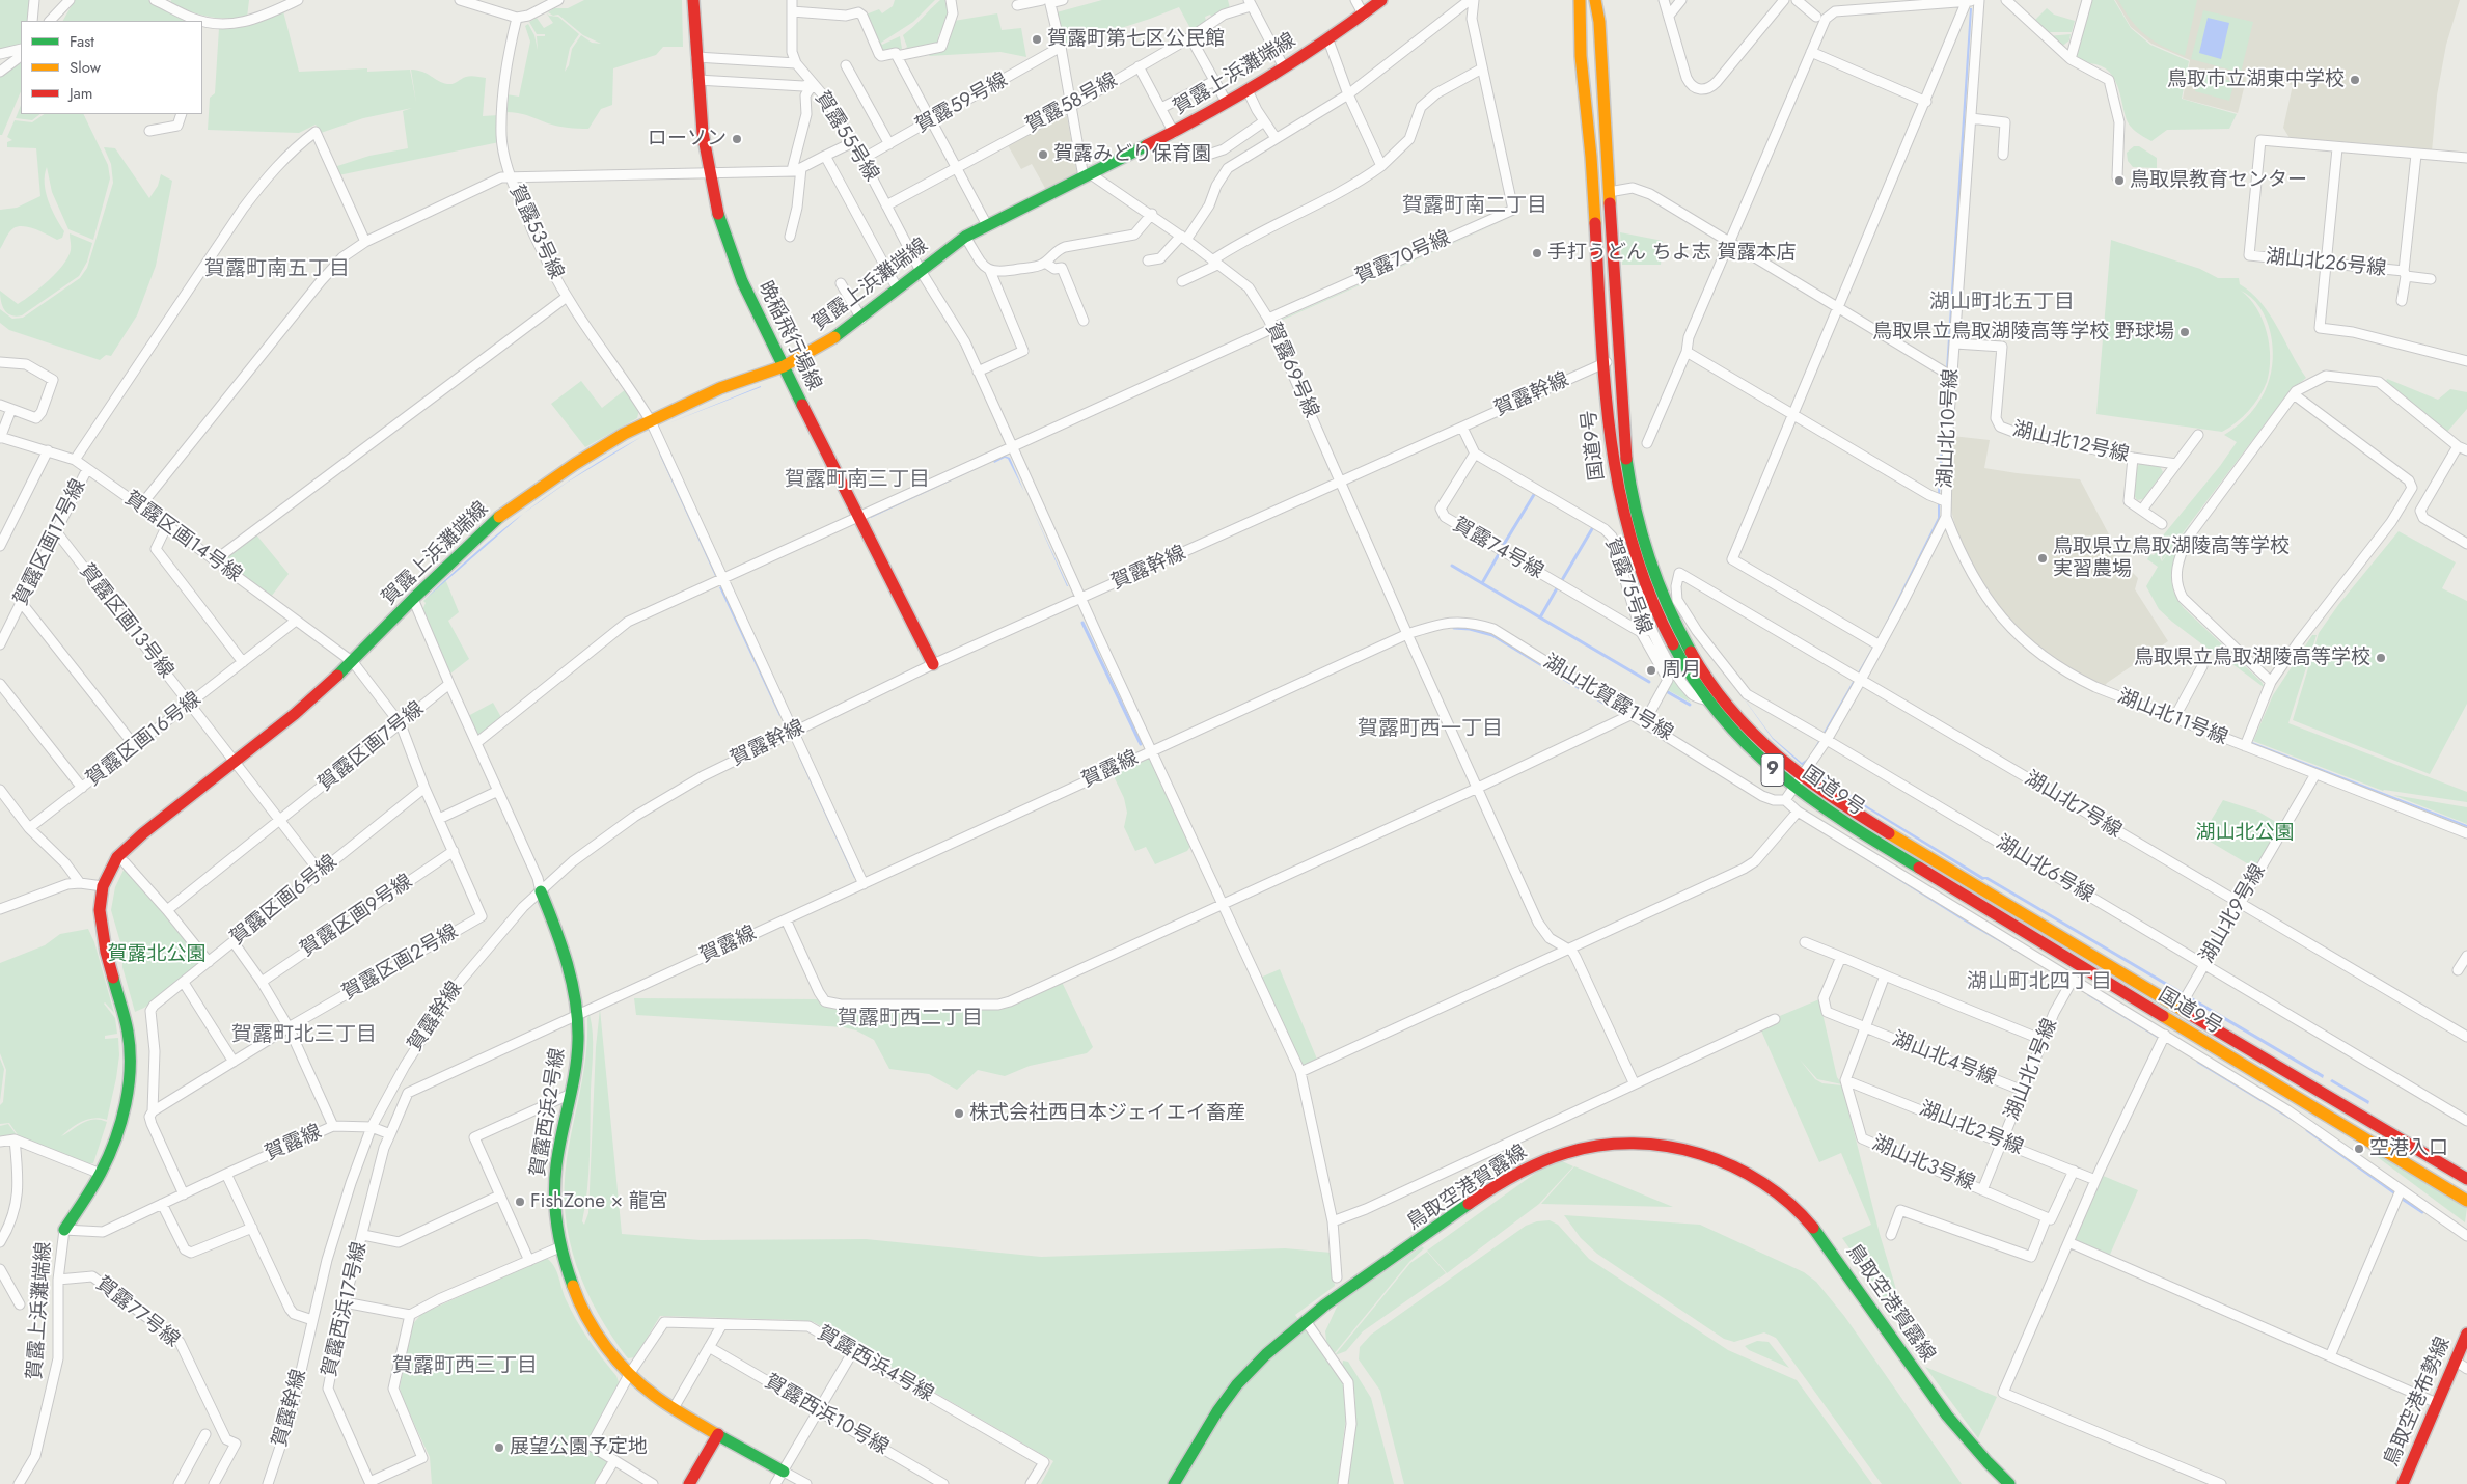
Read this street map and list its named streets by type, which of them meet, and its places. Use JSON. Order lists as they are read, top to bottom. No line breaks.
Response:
{"streets":{"main road":["賀露上浜灘端線","晩稲飛行場線","国道9号","9","賀露西浜2号線","鳥取空港賀露線","鳥取空港布勢線"],"street":["賀露59号線","賀露58号線","賀露55号線","賀露53号線","賀露70号線","湖山北26号線","賀露69号線","賀露幹線","湖山北10号線","湖山北12号線","賀露区画14号線","賀露区画17号線","賀露74号線","賀露75号線","賀露区画13号線","湖山北賀露1号線","湖山北11号線","賀露区画16号線","賀露区画7号線","賀露線","湖山北7号線","湖山北6号線","賀露区画6号線","湖山北9号線","賀露区画9号線","賀露区画2号線","湖山北4号線","湖山北1号線","湖山北2号線","湖山北3号線","賀露西浜17号線","賀露77号線","賀露西浜4号線","賀露西浜10号線"]},"crossings":[["賀露上浜灘端線","賀露55号線"],["賀露上浜灘端線","賀露53号線"],["賀露上浜灘端線","晩稲飛行場線"],["賀露上浜灘端線","賀露69号線"],["賀露上浜灘端線","賀露区画14号線"],["賀露上浜灘端線","賀露区画13号線"],["賀露上浜灘端線","賀露線"],["賀露上浜灘端線","賀露区画2号線"],["賀露上浜灘端線","賀露77号線"],["賀露59号線","賀露55号線"],["賀露58号線","賀露55号線"],["賀露55号線","賀露幹線"],["賀露55号線","賀露線"],["賀露53号線","賀露幹線"],["賀露53号線","賀露線"],["賀露70号線","賀露69号線"],["晩稲飛行場線","賀露幹線"],["賀露69号線","賀露幹線"],["賀露69号線","湖山北賀露1号線"],["賀露69号線","賀露線"],["賀露幹線","国道9号"],["賀露幹線","賀露線"],["賀露幹線","賀露西浜2号線"],["湖山北10号線","湖山北12号線"],["湖山北10号線","国道9号"],["湖山北10号線","湖山北11号線"],["湖山北10号線","湖山北7号線"],["湖山北10号線","湖山北6号線"],["国道9号","9"],["賀露区画14号線","賀露区画17号線"],["賀露区画14号線","賀露区画16号線"],["賀露区画14号線","賀露区画2号線"],["賀露区画17号線","賀露区画13号線"],["賀露74号線","賀露75号線"],["賀露75号線","湖山北賀露1号線"],["賀露区画13号線","賀露区画16号線"],["賀露区画13号線","賀露区画7号線"],["賀露区画13号線","賀露区画6号線"],["湖山北賀露1号線","賀露線"],["湖山北11号線","湖山北9号線"],["賀露区画7号線","賀露区画2号線"],["賀露線","賀露西浜2号線"],["賀露線","賀露西浜17号線"],["湖山北7号線","湖山北6号線"],["湖山北7号線","湖山北9号線"],["湖山北6号線","湖山北9号線"],["賀露区画6号線","賀露区画2号線"],["賀露区画9号線","賀露区画2号線"],["湖山北4号線","湖山北1号線"],["湖山北1号線","湖山北2号線"],["湖山北1号線","湖山北3号線"],["賀露西浜2号線","賀露西浜4号線"],["湖山北2号線","湖山北3号線"]],"districts":["賀露町南二丁目","賀露町南五丁目","湖山町北五丁目","賀露町南三丁目","賀露町西一丁目","湖山町北四丁目","賀露町西二丁目","賀露町北三丁目","賀露町西三丁目"],"parks":["湖山北公園","賀露北公園"],"places":["賀露町第七区公民館","鳥取市立湖東中学校","ローソン","賀露みどり保育園","鳥取県教育センター","手打うどん ちよ志 賀露本店","鳥取県立鳥取湖陵高等学校 野球場","鳥取県立鳥取湖陵高等学校 実習農場","鳥取県立鳥取湖陵高等学校","周月","株式会社西日本ジェイエイ畜産","空港入口","FishZone × 龍宮","展望公園予定地"],"legend":["Fast","Slow","Jam"]}
